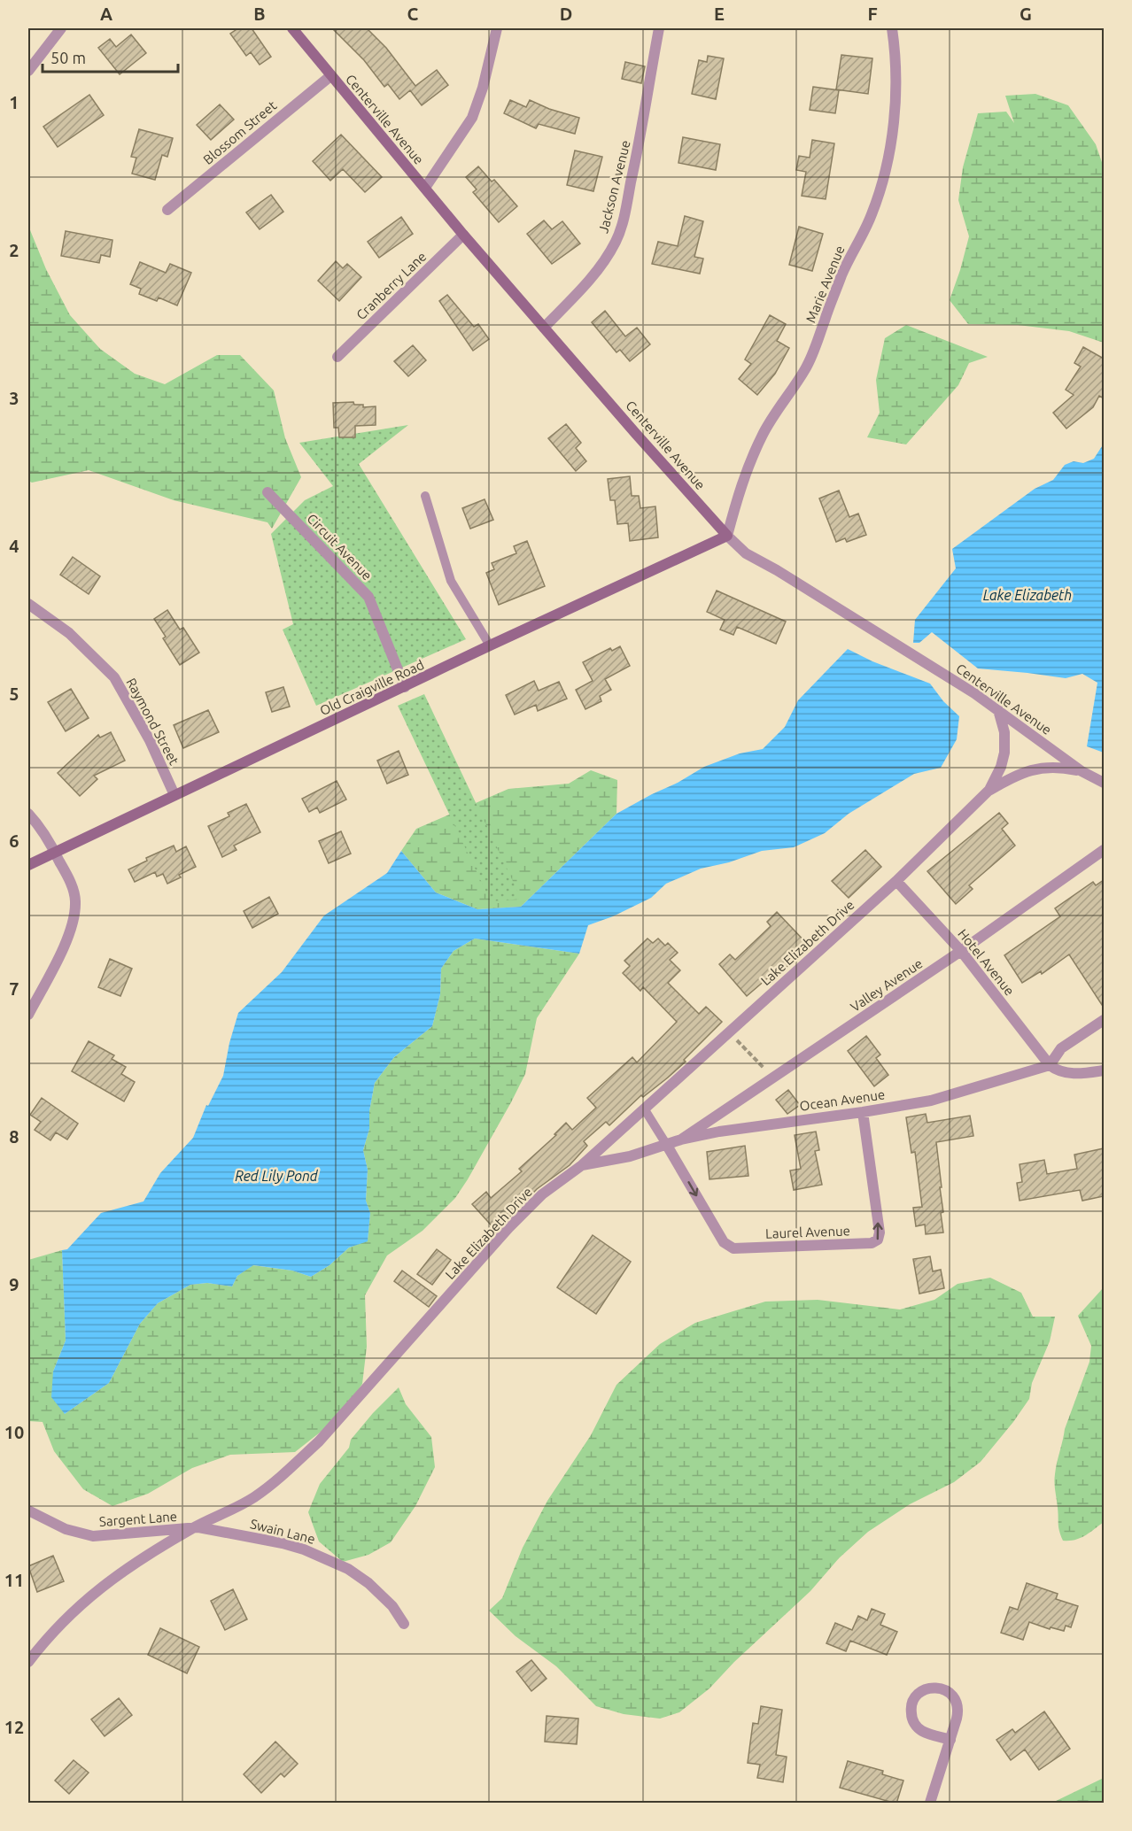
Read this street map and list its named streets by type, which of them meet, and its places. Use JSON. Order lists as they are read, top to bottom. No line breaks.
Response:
{"streets":{"street":["Centerville Avenue","Blossom Street","Jackson Avenue","Marie Avenue","Cranberry Lane","Circuit Avenue","Old Craigville Road","Raymond Street","Lake Elizabeth Drive","Hotel Avenue","Valley Avenue","Ocean Avenue","Laurel Avenue","Sargent Lane","Swain Lane"]},"crossings":[["Centerville Avenue","Blossom Street"],["Centerville Avenue","Jackson Avenue"],["Centerville Avenue","Marie Avenue"],["Centerville Avenue","Cranberry Lane"],["Centerville Avenue","Old Craigville Road"],["Centerville Avenue","Lake Elizabeth Drive"],["Marie Avenue","Old Craigville Road"],["Circuit Avenue","Old Craigville Road"],["Old Craigville Road","Raymond Street"],["Lake Elizabeth Drive","Hotel Avenue"],["Lake Elizabeth Drive","Ocean Avenue"],["Lake Elizabeth Drive","Sargent Lane"],["Lake Elizabeth Drive","Swain Lane"],["Hotel Avenue","Valley Avenue"],["Hotel Avenue","Ocean Avenue"],["Valley Avenue","Ocean Avenue"],["Ocean Avenue","Laurel Avenue"],["Sargent Lane","Swain Lane"]],"water":["Lake Elizabeth","Red Lily Pond"],"scale_bar":"50 m","grid":{"columns":["A","B","C","D","E","F","G"],"rows":["1","2","3","4","5","6","7","8","9","10","11","12"]}}
